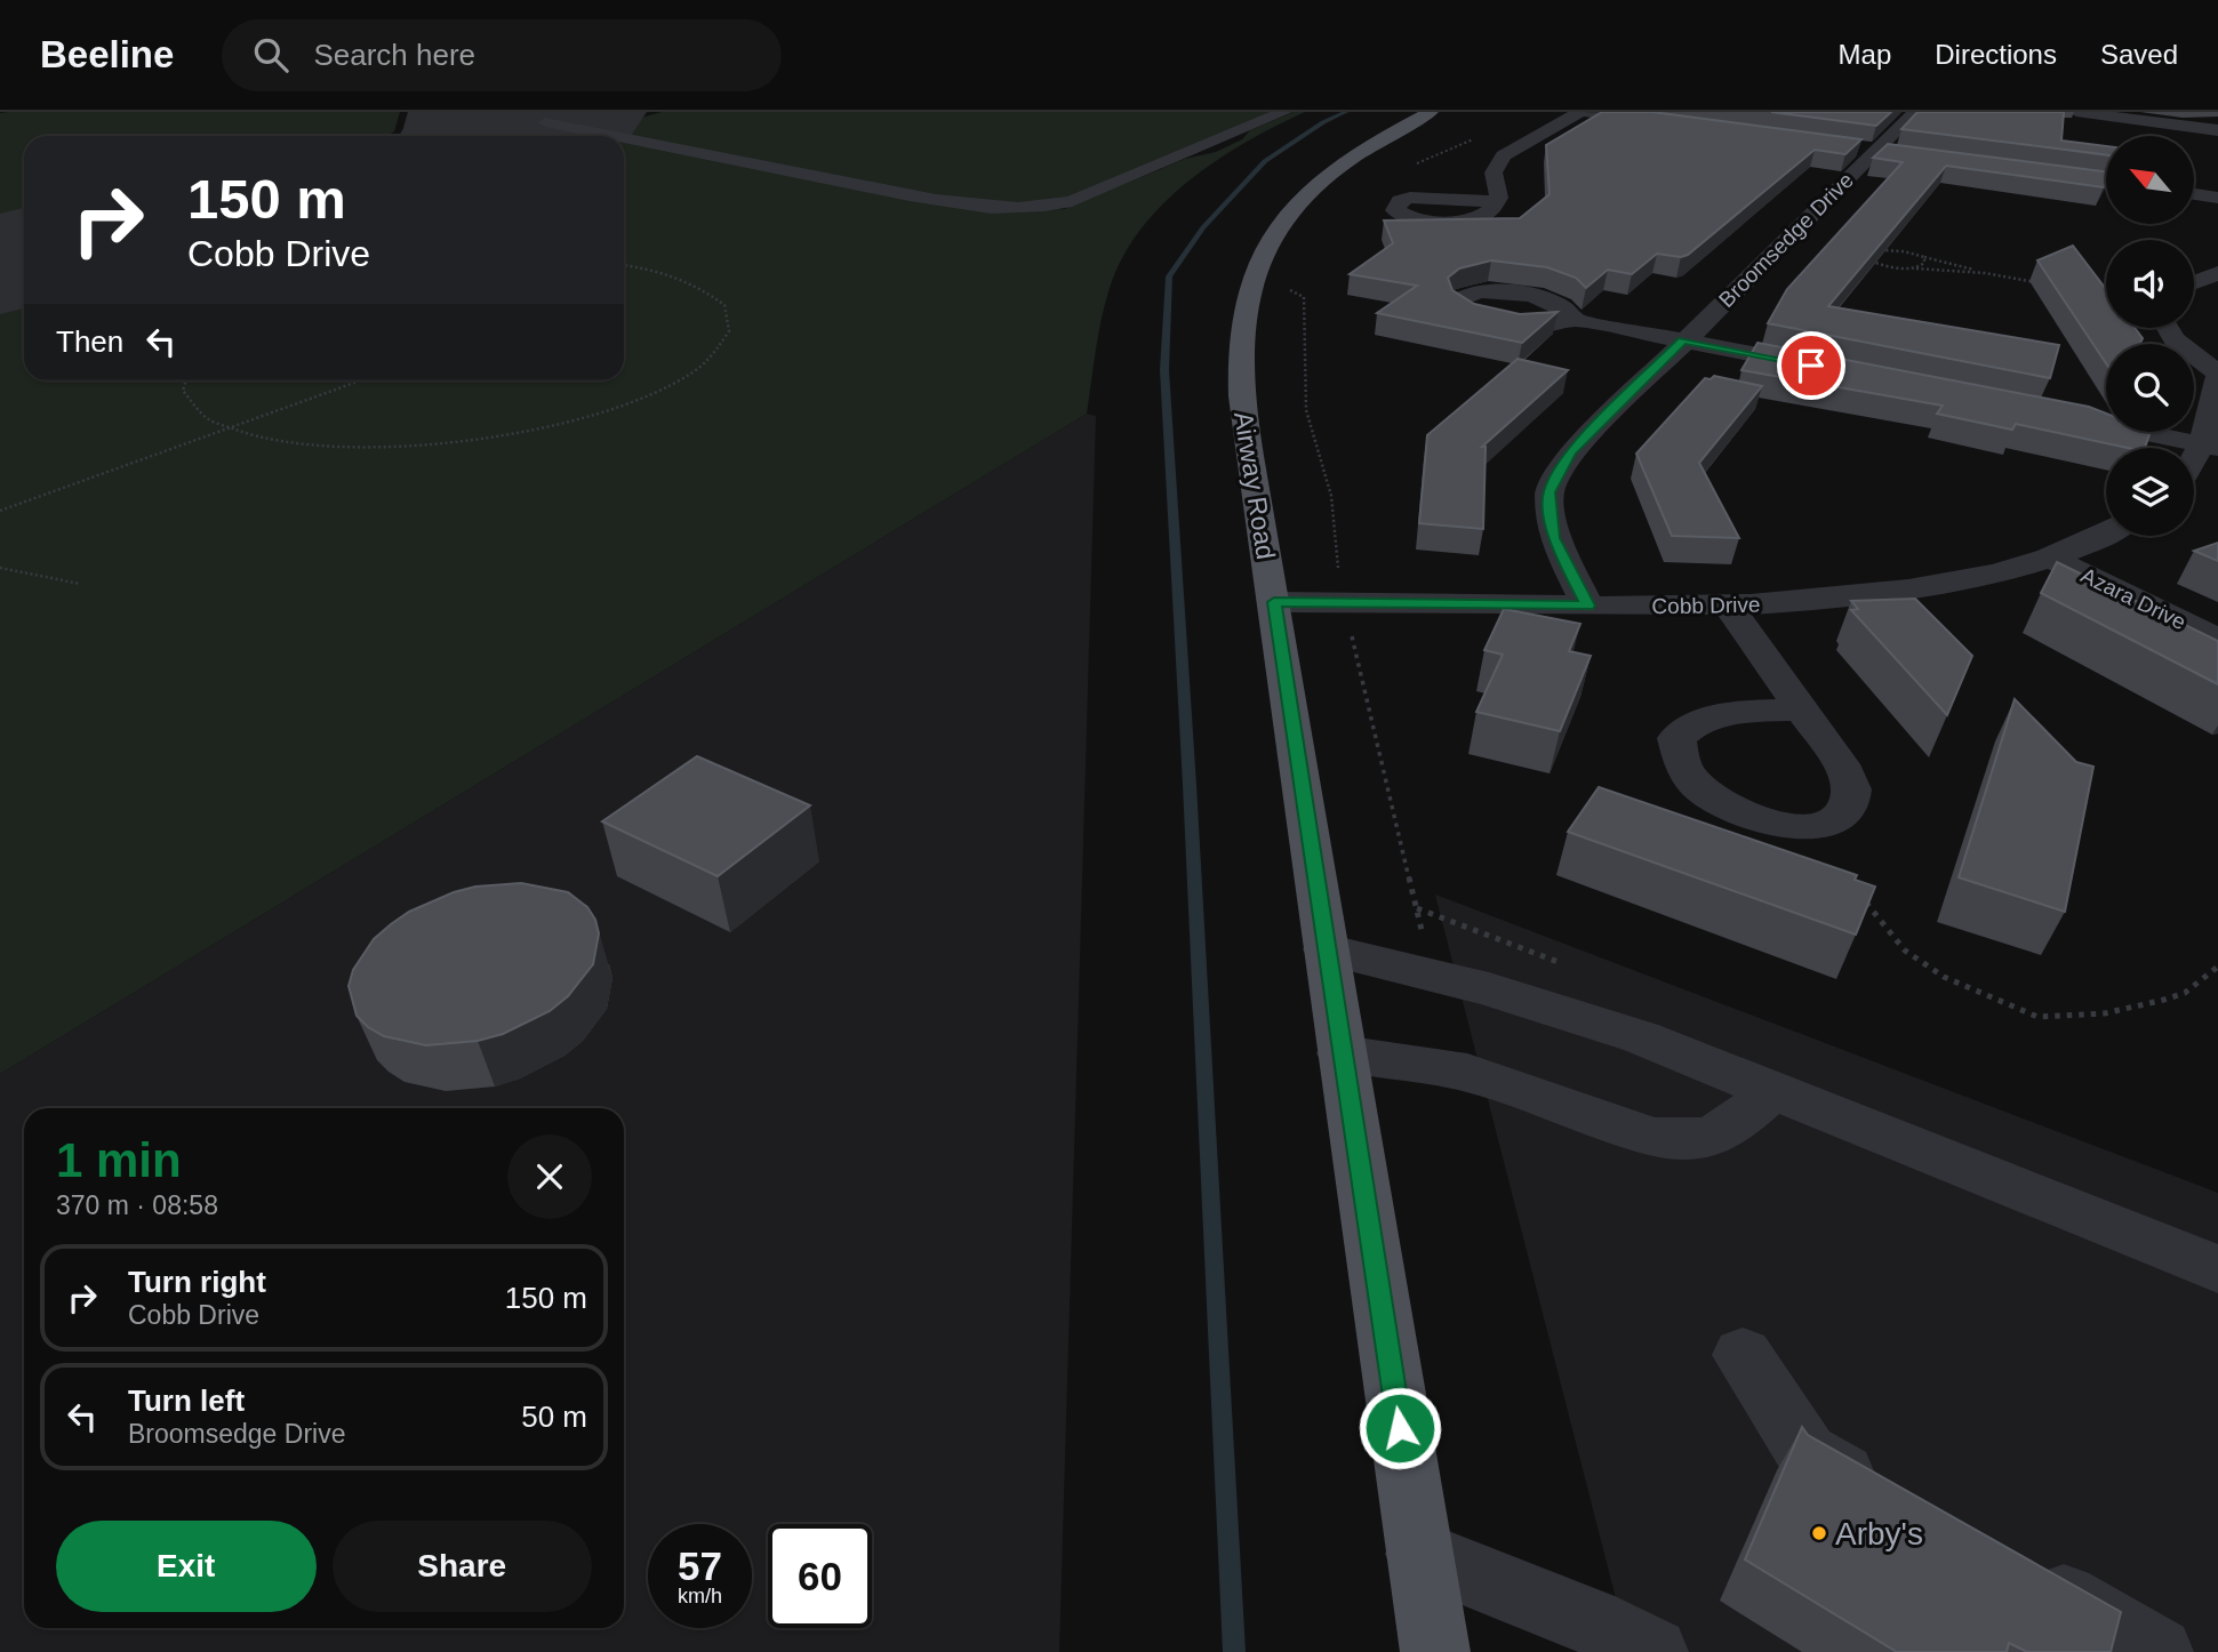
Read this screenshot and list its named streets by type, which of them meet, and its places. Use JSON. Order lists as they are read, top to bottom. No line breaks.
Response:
{"streets":{"main road":["Airway Road"],"street":["Broomsedge Drive","Azara Drive","Cobb Drive"]},"crossings":[["Broomsedge Drive","Cobb Drive"],["Airway Road","Cobb Drive"],["Azara Drive","Cobb Drive"]],"places":["Arby's"],"north":"top left","page":{"header":"Beeline","search":"Search here","nav":["Map","Directions","Saved"],"turn":["150 m","Cobb Drive"],"then":"Then","heading":["1 min","370 m · 08:58"],"list":[{"name":"Turn right","note":"Cobb Drive","value":"150 m"},{"name":"Turn left","note":"Broomsedge Drive","value":"50 m"}],"buttons":["Exit","Share"],"speed":"57 km/h","limit":"60"}}
